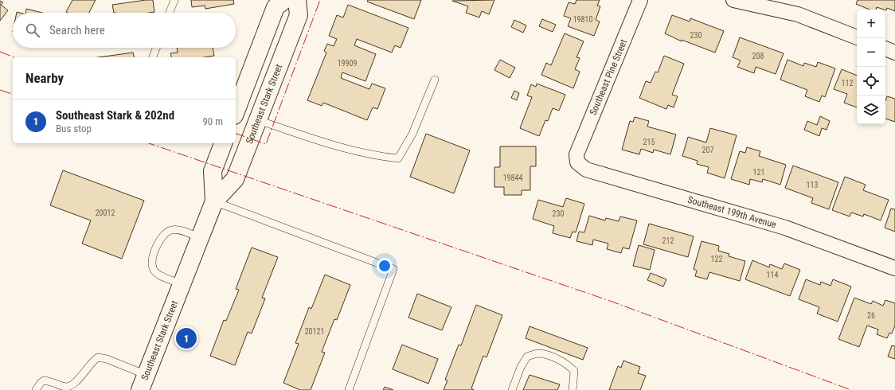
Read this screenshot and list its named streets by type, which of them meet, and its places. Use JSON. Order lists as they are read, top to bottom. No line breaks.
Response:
{"streets":{"main road":["Southeast Stark Street"],"street":["Southeast Pine Street","Southeast 199th Avenue"]},"crossings":[["Southeast Pine Street","Southeast 199th Avenue"]],"house_numbers":["19810","230","208","19909","112","215","207","121","19844","113","20012","230","212","122","114","26","20121"],"page":{"map_buttons":["+","−"],"search":"Search here","heading":"Nearby","list":[{"mark":"1","name":"Southeast Stark & 202nd","note":"Bus stop","value":"90 m"}],"pins":"1"}}
